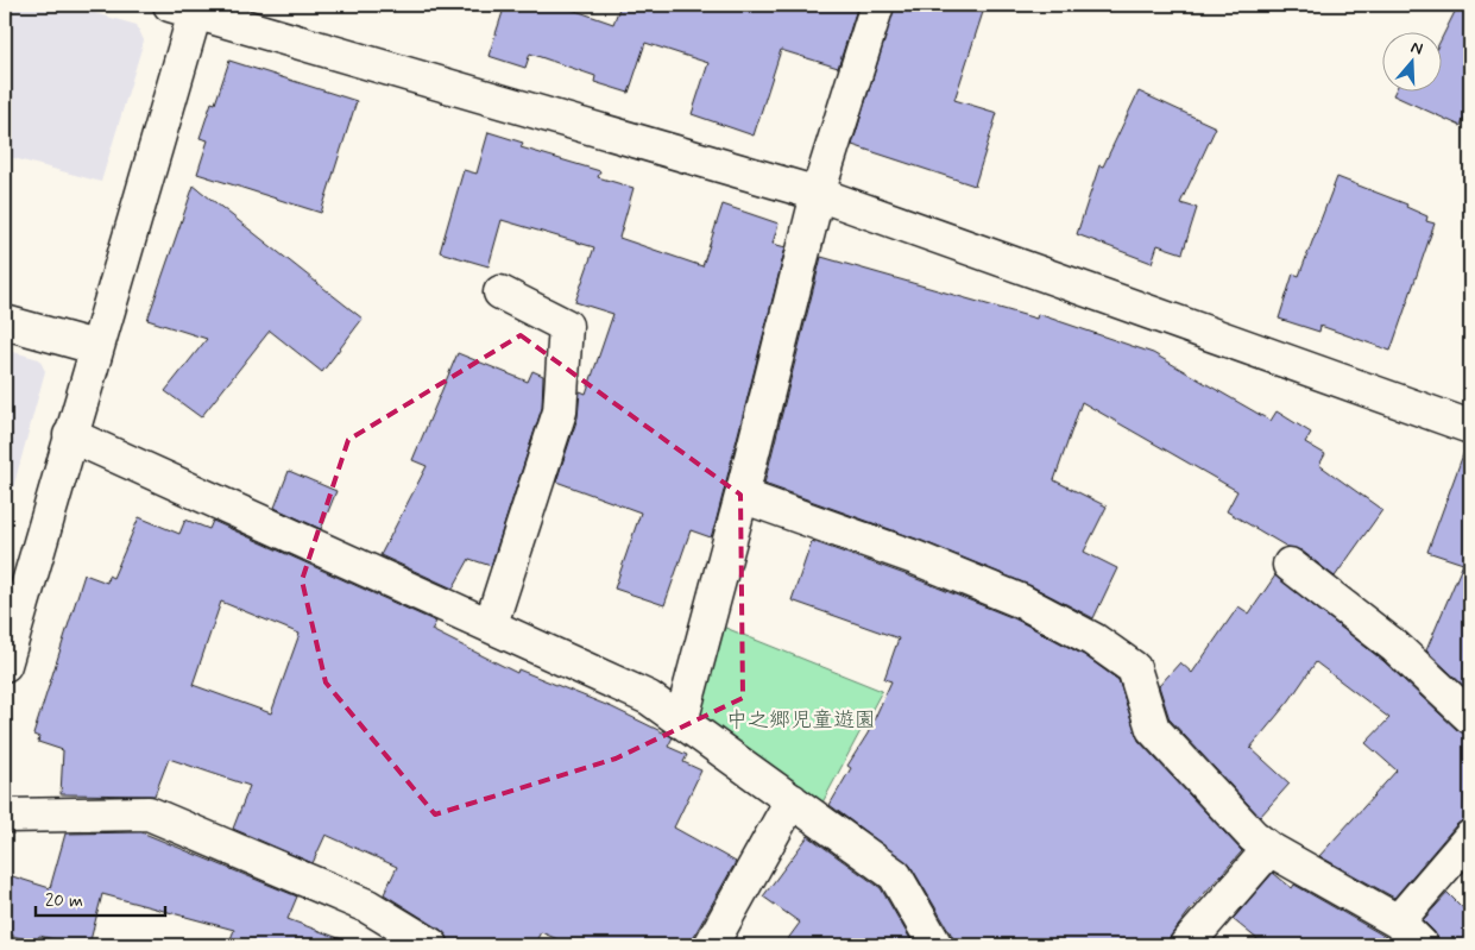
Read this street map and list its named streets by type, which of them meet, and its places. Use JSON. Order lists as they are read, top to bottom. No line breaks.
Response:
{"parks":["中之郷児童遊園"],"scale_bar":"20 m","north":"top"}
